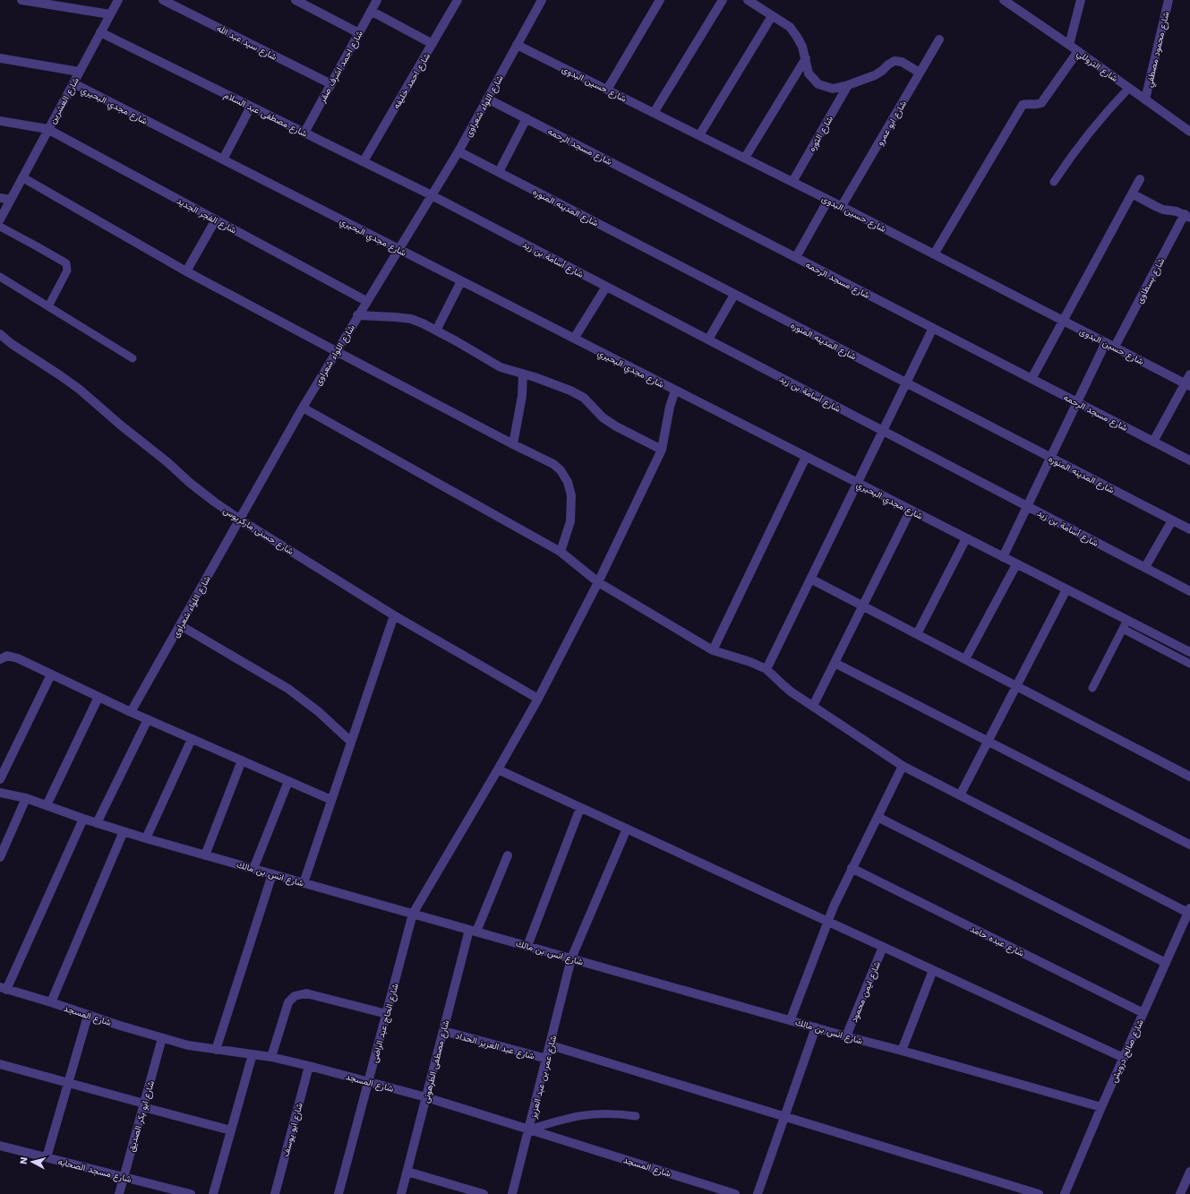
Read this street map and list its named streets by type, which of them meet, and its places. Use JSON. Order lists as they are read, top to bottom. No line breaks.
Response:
{"streets":{"street":["شارع سيد عبد الله","شارع محمود مصطفي","شارع التروللي","شارع احمد اشرف صقر","شارع احمد خليفه","شارع حسين البدوى","شارع العشرين","شارع مجدي البحيري","شارع اللواء شعراوى","شارع مصطفى عبد السلام","شارع ابو عمرو","شارع الثوره","شارع مسجد الرحمه","شارع المدينه المنوره","شارع الفجر الجديد","شارع أسامة بن زيد","شارع بسطاوى","شارع حسنى ماركريوس","شارع انس بن مالك","شارع عبده حامد","شارع ايمن محمود","شارع المسجد","شارع الحاج عبد الراضى","شارع عبد العزيز الحداد","شارع صالح درويش","شارع مصطفى الطرهونى","شارع عمر بن عبد العزيز","شارع ابو بكر الصديق","شارع ابو يوسف","شارع مسجد الصحابه"]},"crossings":[["شارع سيد عبد الله","شارع احمد اشرف صقر"],["شارع محمود مصطفي","شارع التروللي"],["شارع احمد اشرف صقر","شارع مصطفى عبد السلام"],["شارع احمد خليفه","شارع مصطفى عبد السلام"],["شارع حسين البدوى","شارع اللواء شعراوى"],["شارع حسين البدوى","شارع ابو عمرو"],["شارع حسين البدوى","شارع الثوره"],["شارع حسين البدوى","شارع بسطاوى"],["شارع العشرين","شارع مجدي البحيري"],["شارع العشرين","شارع مصطفى عبد السلام"],["شارع العشرين","شارع الفجر الجديد"],["شارع مجدي البحيري","شارع اللواء شعراوى"],["شارع مجدي البحيري","شارع الحاج عبد الراضى"],["شارع اللواء شعراوى","شارع مصطفى عبد السلام"],["شارع اللواء شعراوى","شارع مسجد الرحمه"],["شارع اللواء شعراوى","شارع المدينه المنوره"],["شارع اللواء شعراوى","شارع الفجر الجديد"],["شارع اللواء شعراوى","شارع أسامة بن زيد"],["شارع اللواء شعراوى","شارع حسنى ماركريوس"],["شارع مصطفى عبد السلام","شارع أسامة بن زيد"],["شارع حسنى ماركريوس","شارع الحاج عبد الراضى"],["شارع انس بن مالك","شارع ايمن محمود"],["شارع انس بن مالك","شارع الحاج عبد الراضى"],["شارع انس بن مالك","شارع صالح درويش"],["شارع انس بن مالك","شارع مصطفى الطرهونى"],["شارع انس بن مالك","شارع عمر بن عبد العزيز"],["شارع عبده حامد","شارع صالح درويش"],["شارع المسجد","شارع الحاج عبد الراضى"],["شارع المسجد","شارع مصطفى الطرهونى"],["شارع المسجد","شارع عمر بن عبد العزيز"],["شارع المسجد","شارع ابو بكر الصديق"],["شارع المسجد","شارع ابو يوسف"],["شارع عبد العزيز الحداد","شارع مصطفى الطرهونى"],["شارع عبد العزيز الحداد","شارع عمر بن عبد العزيز"],["شارع ابو بكر الصديق","شارع مسجد الصحابه"]],"north":"left"}
